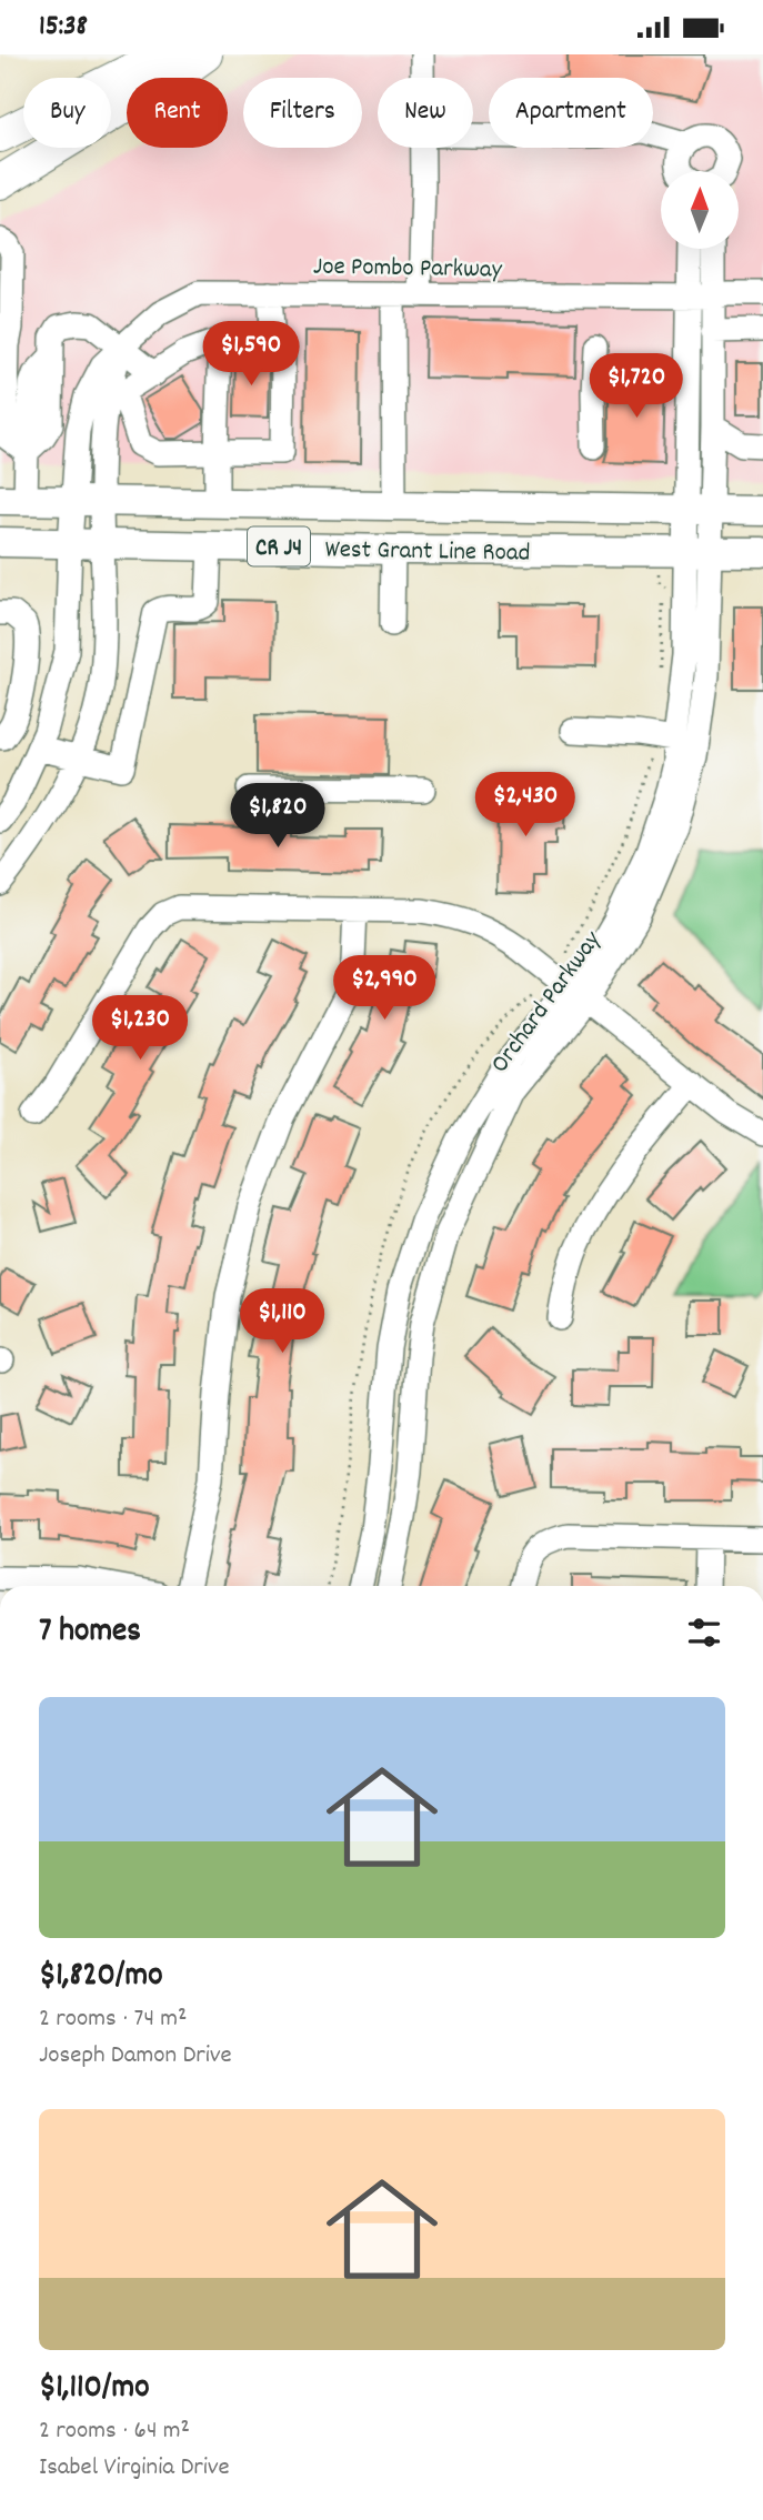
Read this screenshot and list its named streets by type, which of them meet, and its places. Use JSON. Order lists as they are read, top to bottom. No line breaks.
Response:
{"streets":{"main road":["CR J4","West Grant Line Road"],"street":["Joe Pombo Parkway","Orchard Parkway"]},"crossings":[["Joe Pombo Parkway","Orchard Parkway"],["West Grant Line Road","Orchard Parkway"]],"north":"top","page":{"status":"15:38","chip":["Buy","Rent","Filters","New","Apartment"],"price":["$1,590","$1,720","$2,430","$1,820","$2,990","$1,230","$1,110"],"heading":"7 homes","list":[{"name":"$1,820/mo","note":"2 rooms · 74 m² · Joseph Damon Drive"},{"name":"$1,110/mo","note":"2 rooms · 64 m² · Isabel Virginia Drive"}]}}
